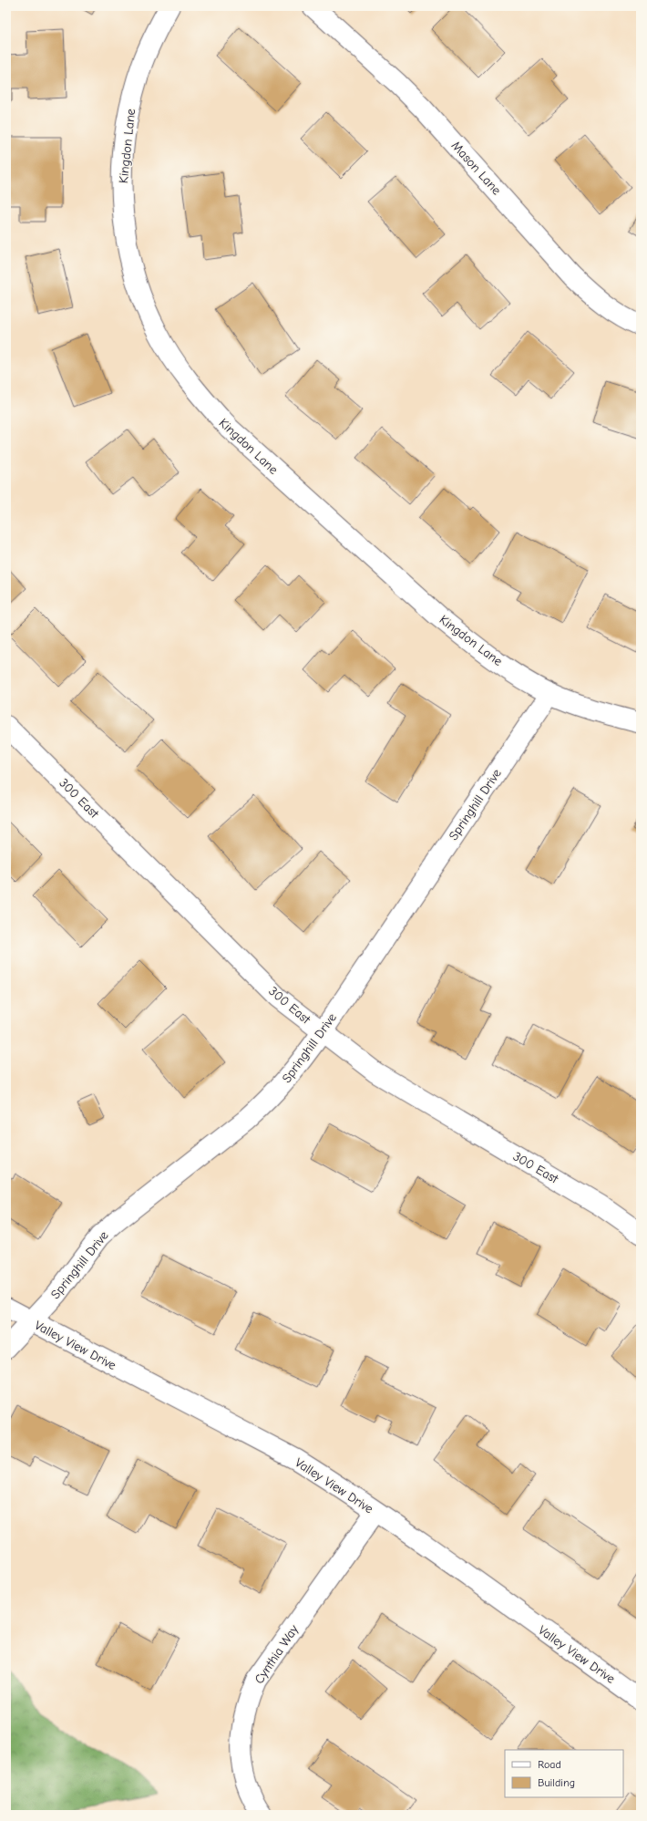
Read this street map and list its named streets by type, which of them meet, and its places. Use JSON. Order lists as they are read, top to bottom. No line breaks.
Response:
{"streets":{"street":["Kingdon Lane","Mason Lane","300 East","Springhill Drive","Valley View Drive","Cynthia Way"]},"crossings":[["Kingdon Lane","Springhill Drive"],["300 East","Springhill Drive"],["Springhill Drive","Valley View Drive"],["Valley View Drive","Cynthia Way"]],"legend":["Road","Building"]}
